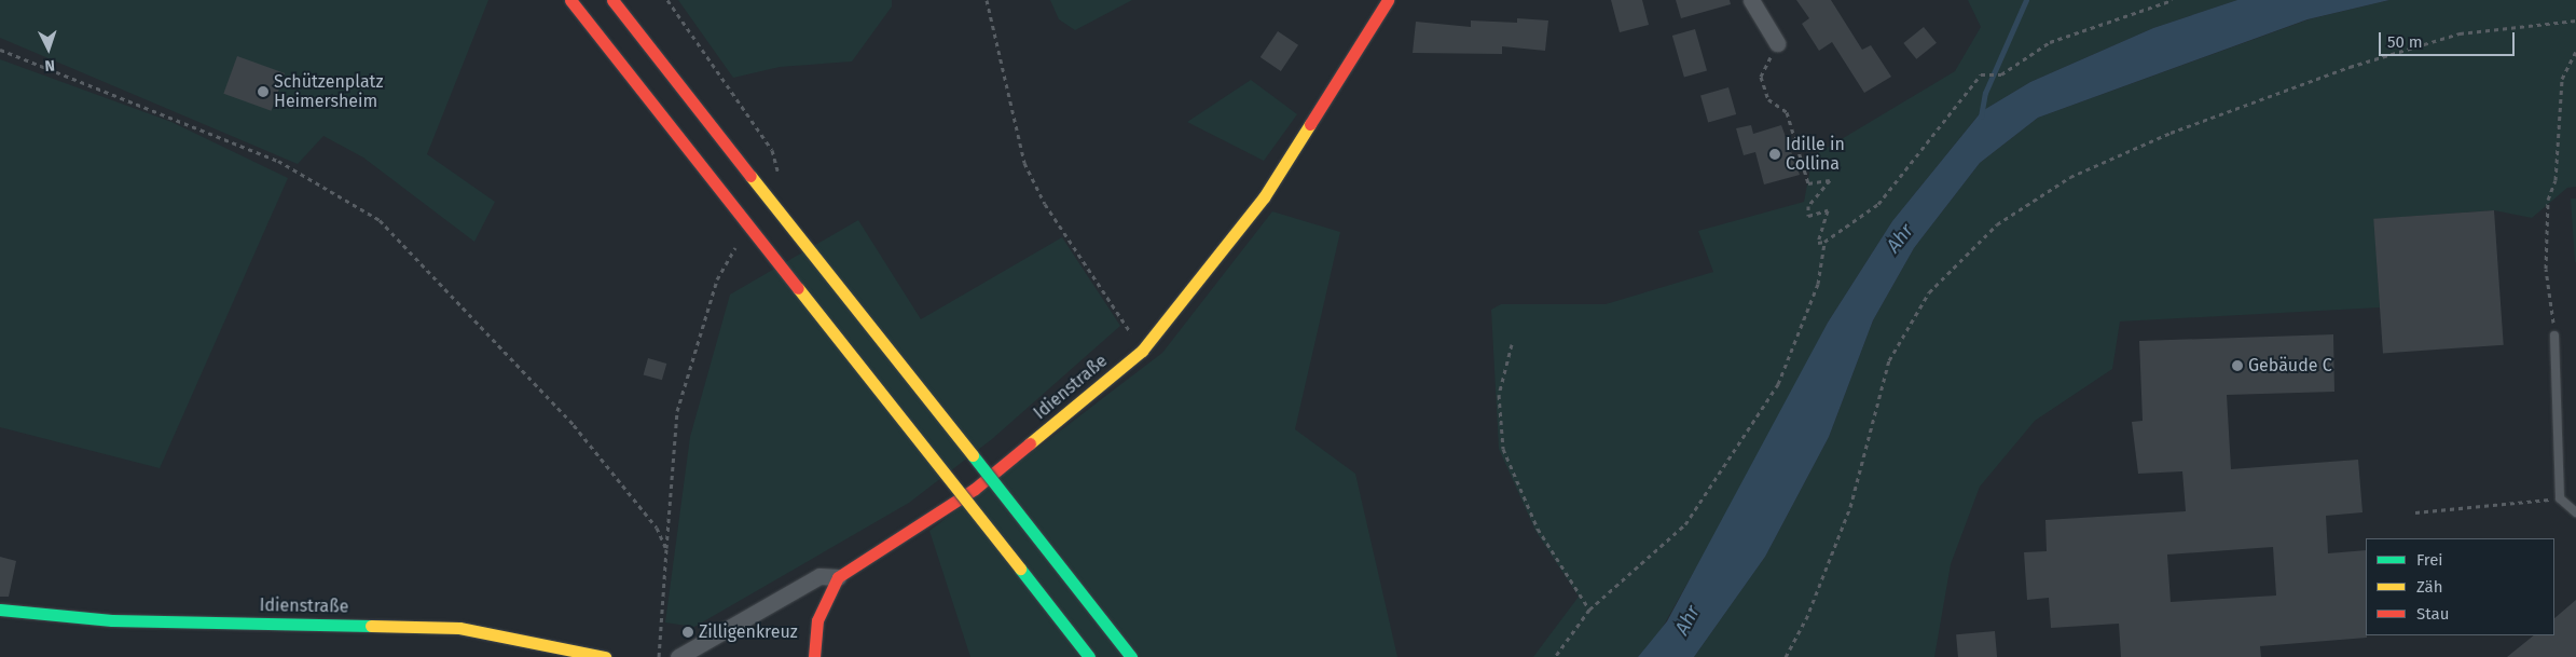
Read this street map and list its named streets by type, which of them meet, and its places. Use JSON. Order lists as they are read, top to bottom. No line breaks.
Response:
{"streets":{"main road":["Idienstraße"]},"water":["Ahr"],"places":["Schützenplatz Heimersheim","Idille in Collina","Gebäude C","Zilligenkreuz"],"legend":["Frei","Zäh","Stau"],"scale_bar":"50 m","north":"bottom"}
